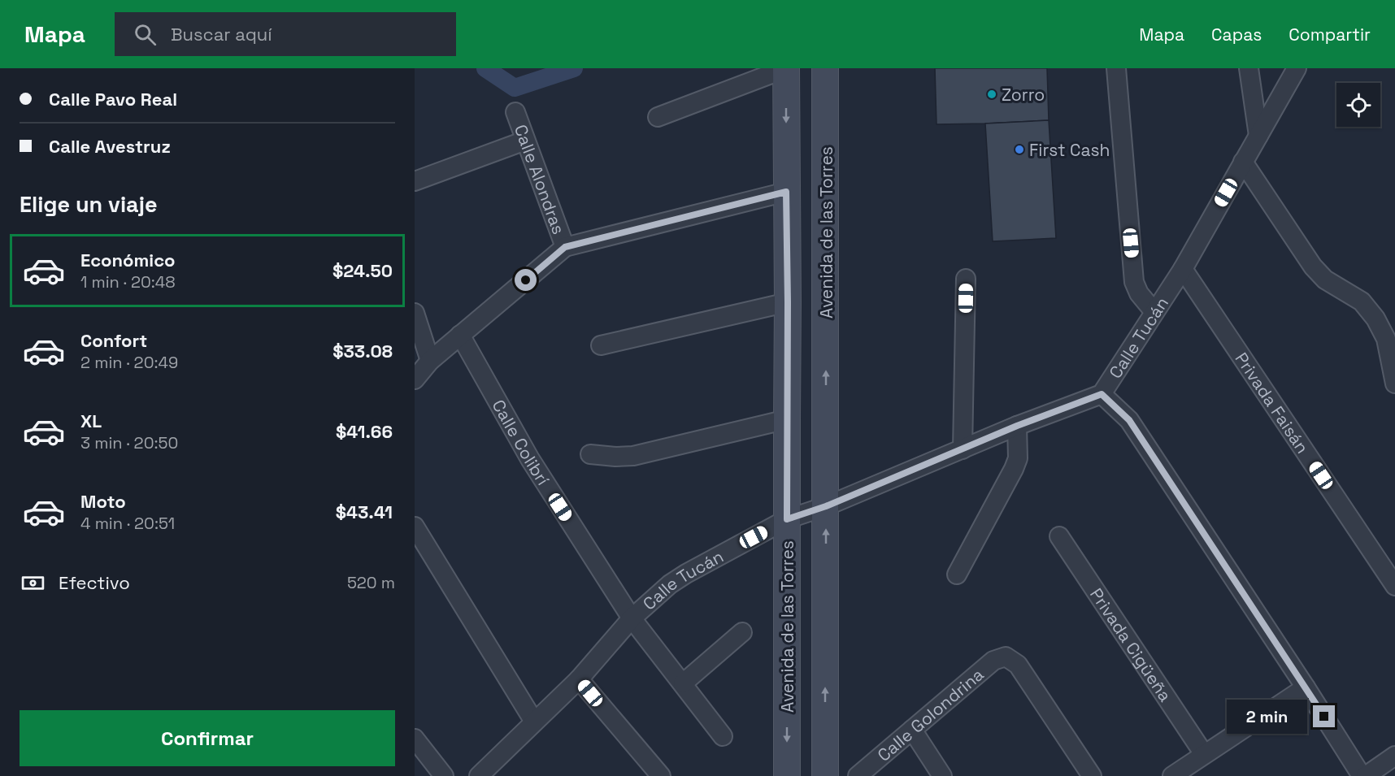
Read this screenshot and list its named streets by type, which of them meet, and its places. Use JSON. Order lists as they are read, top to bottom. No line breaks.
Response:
{"streets":{"main road":["Avenida de las Torres"],"street":["Calle Alondras","Calle Tucán","Privada Faisán","Calle Colibrí","Privada Cigüeña","Calle Golondrina"]},"crossings":[["Avenida de las Torres","Calle Tucán"],["Calle Tucán","Privada Faisán"],["Calle Tucán","Calle Colibrí"]],"places":["Zorro","First Cash"],"page":{"header":"Mapa","search":"Buscar aquí","nav":["Mapa","Capas","Compartir"],"banner":["Calle Pavo Real","Calle Avestruz"],"heading":"Elige un viaje","list":[{"name":"Económico","note":"1 min · 20:48","value":"$24.50"},{"name":"Confort","note":"2 min · 20:49","value":"$33.08"},{"name":"XL","note":"3 min · 20:50","value":"$41.66"},{"name":"Moto","note":"4 min · 20:51","value":"$43.41"}],"pay":["Efectivo","520 m"],"bubble":"2 min","buttons":"Confirmar"}}
